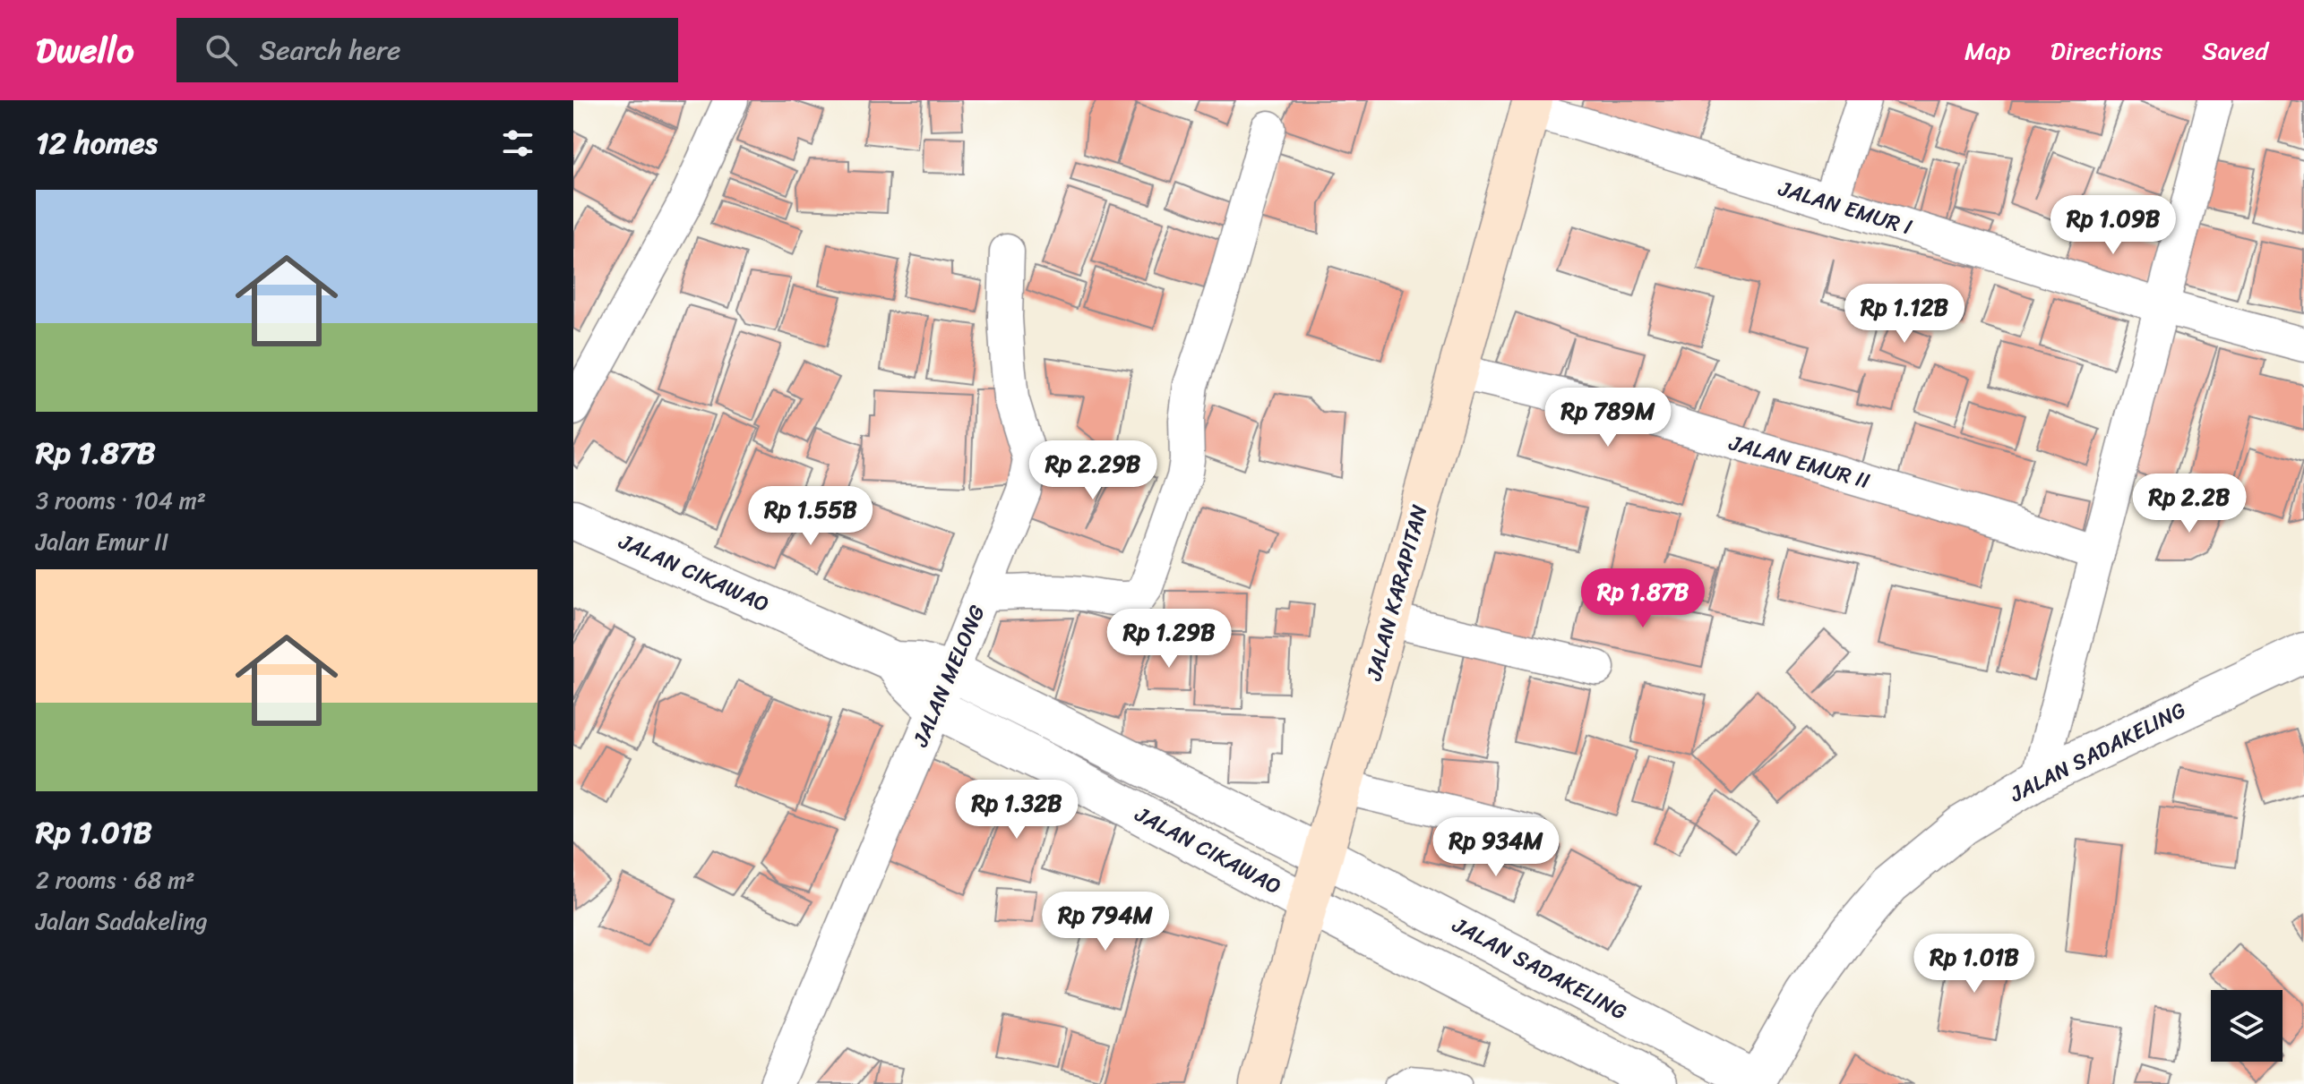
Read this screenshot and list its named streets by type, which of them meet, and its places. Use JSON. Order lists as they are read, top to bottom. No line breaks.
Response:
{"streets":{"main road":["JALAN KARAPITAN"],"street":["JALAN EMUR I","JALAN EMUR II","JALAN CIKAWAO","JALAN MELONG","JALAN SADAKELING"]},"crossings":[["JALAN EMUR I","JALAN KARAPITAN"],["JALAN EMUR II","JALAN KARAPITAN"],["JALAN CIKAWAO","JALAN KARAPITAN"],["JALAN CIKAWAO","JALAN MELONG"],["JALAN CIKAWAO","JALAN SADAKELING"],["JALAN KARAPITAN","JALAN SADAKELING"]],"page":{"header":"Dwello","search":"Search here","nav":["Map","Directions","Saved"],"heading":"12 homes","list":[{"name":"Rp 1.87B","note":"3 rooms · 104 m² · Jalan Emur II"},{"name":"Rp 1.01B","note":"2 rooms · 68 m² · Jalan Sadakeling"}],"price":["Rp 1.09B","Rp 1.12B","Rp 789M","Rp 2.29B","Rp 2.2B","Rp 1.55B","Rp 1.87B","Rp 1.29B","Rp 1.32B","Rp 934M","Rp 794M","Rp 1.01B"]}}
